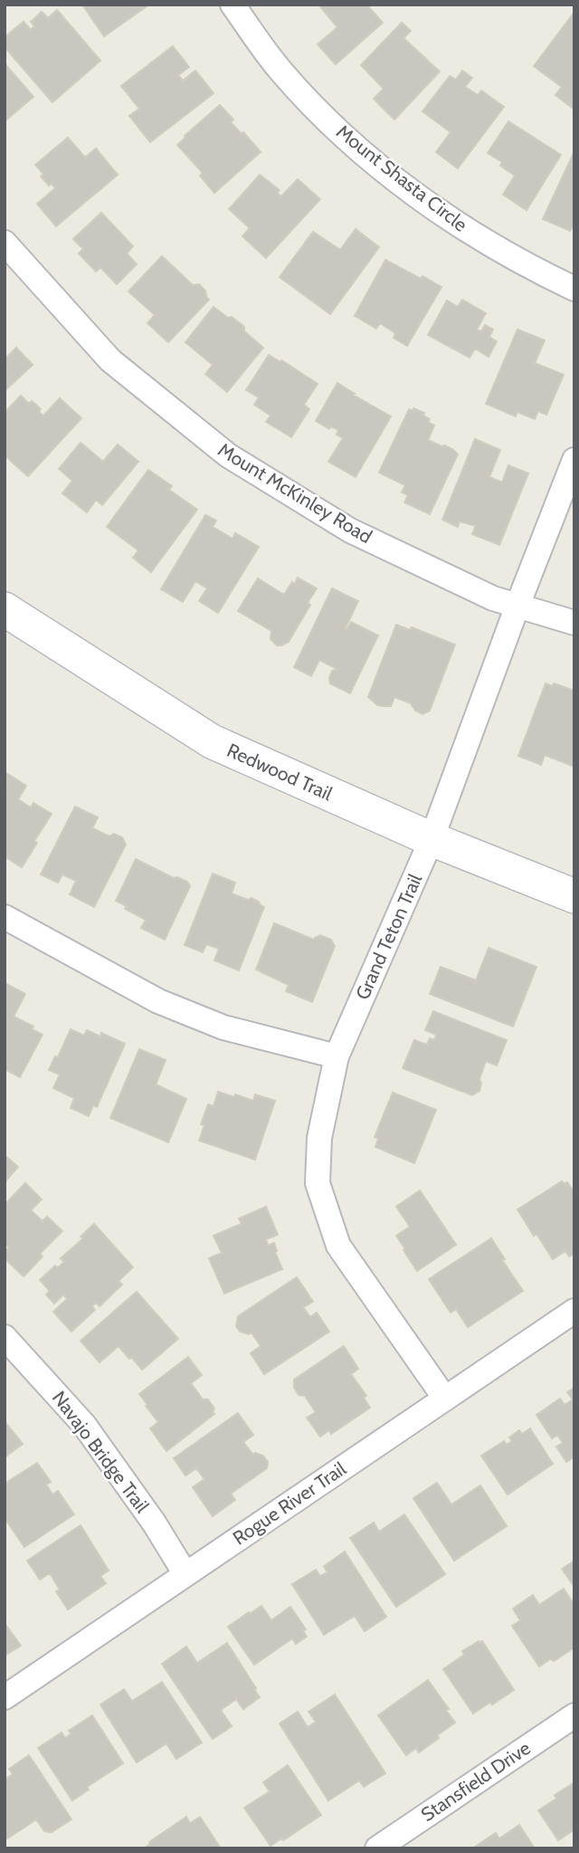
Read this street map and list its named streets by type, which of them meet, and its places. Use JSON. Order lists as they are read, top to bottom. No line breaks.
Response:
{"streets":{"street":["Mount Shasta Circle","Mount McKinley Road","Redwood Trail","Grand Teton Trail","Navajo Bridge Trail","Rogue River Trail","Stansfield Drive"]},"crossings":[["Mount McKinley Road","Grand Teton Trail"],["Redwood Trail","Grand Teton Trail"],["Grand Teton Trail","Rogue River Trail"],["Navajo Bridge Trail","Rogue River Trail"]]}
